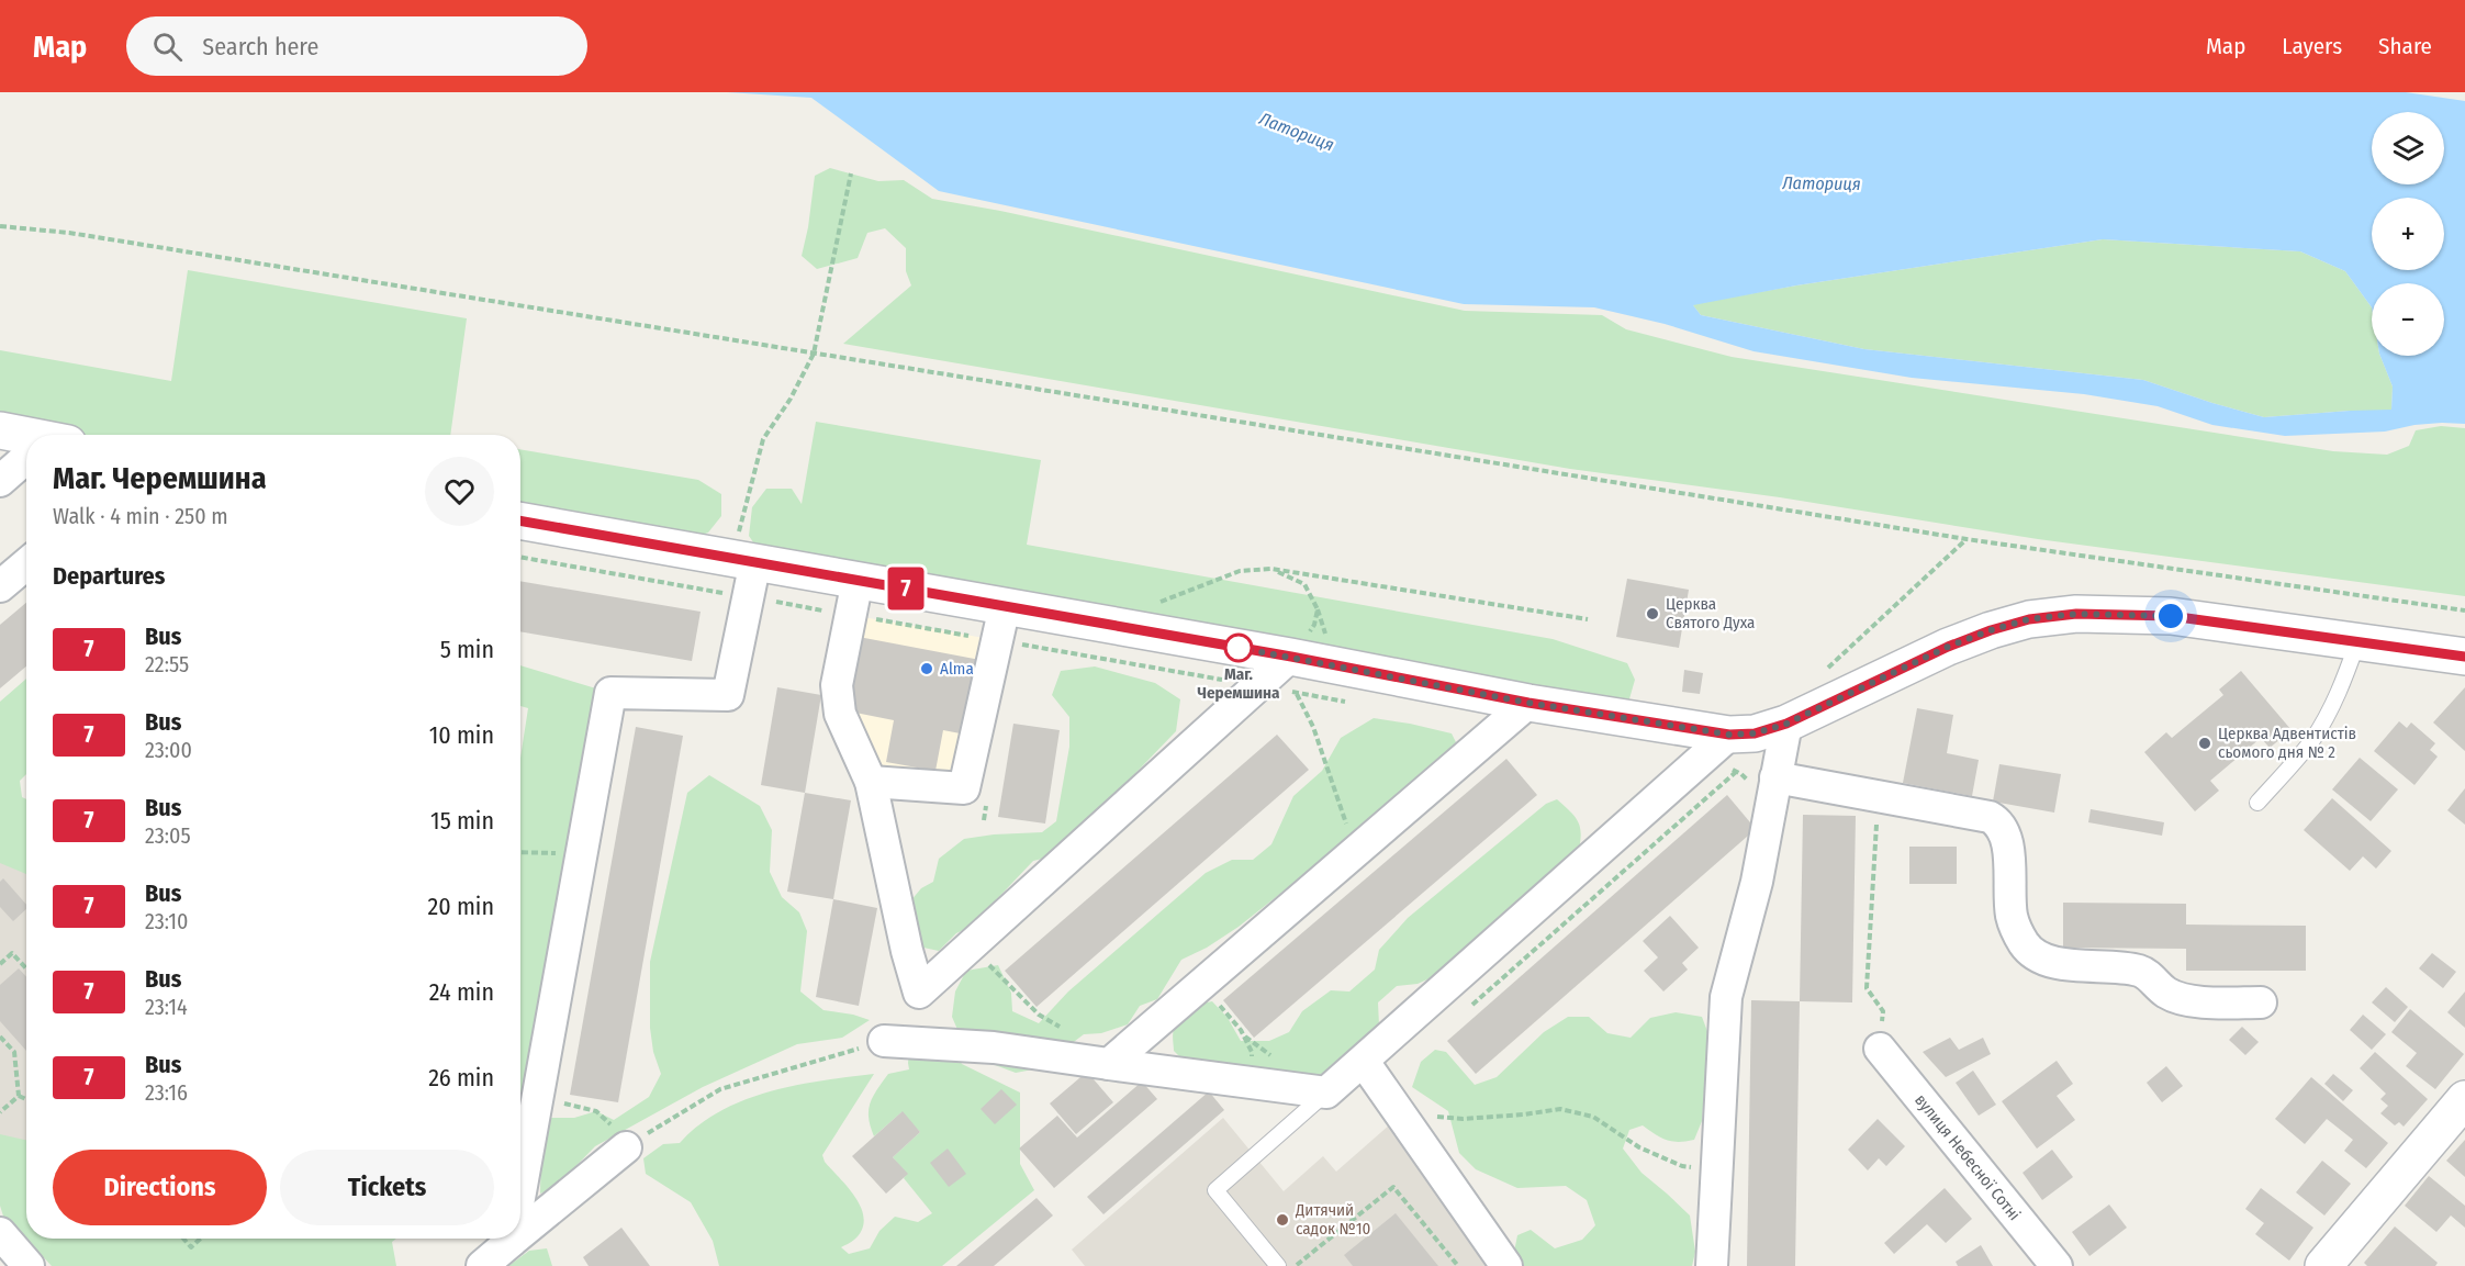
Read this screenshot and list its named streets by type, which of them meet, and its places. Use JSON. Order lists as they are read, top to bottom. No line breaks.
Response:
{"streets":{"street":["вулиця Небесної Сотні"]},"water":["Латориця"],"places":["Церква Святого Духа","Маг. Черемшина","Alma","Церква Адвентистів сьомого дня № 2","Дитячий садок №10"],"lines":["bus line 7"],"page":{"header":"Map","search":"Search here","nav":["Map","Layers","Share"],"on_map":"7","map_buttons":["+","−"],"heading":[["Маг. Черемшина","Walk · 4 min · 250 m"],"Departures"],"list":[{"mark":"7","name":"Bus","note":"22:55","value":"5 min"},{"mark":"7","name":"Bus","note":"23:00","value":"10 min"},{"mark":"7","name":"Bus","note":"23:05","value":"15 min"},{"mark":"7","name":"Bus","note":"23:10","value":"20 min"},{"mark":"7","name":"Bus","note":"23:14","value":"24 min"},{"mark":"7","name":"Bus","note":"23:16","value":"26 min"}],"buttons":["Directions","Tickets"]}}
